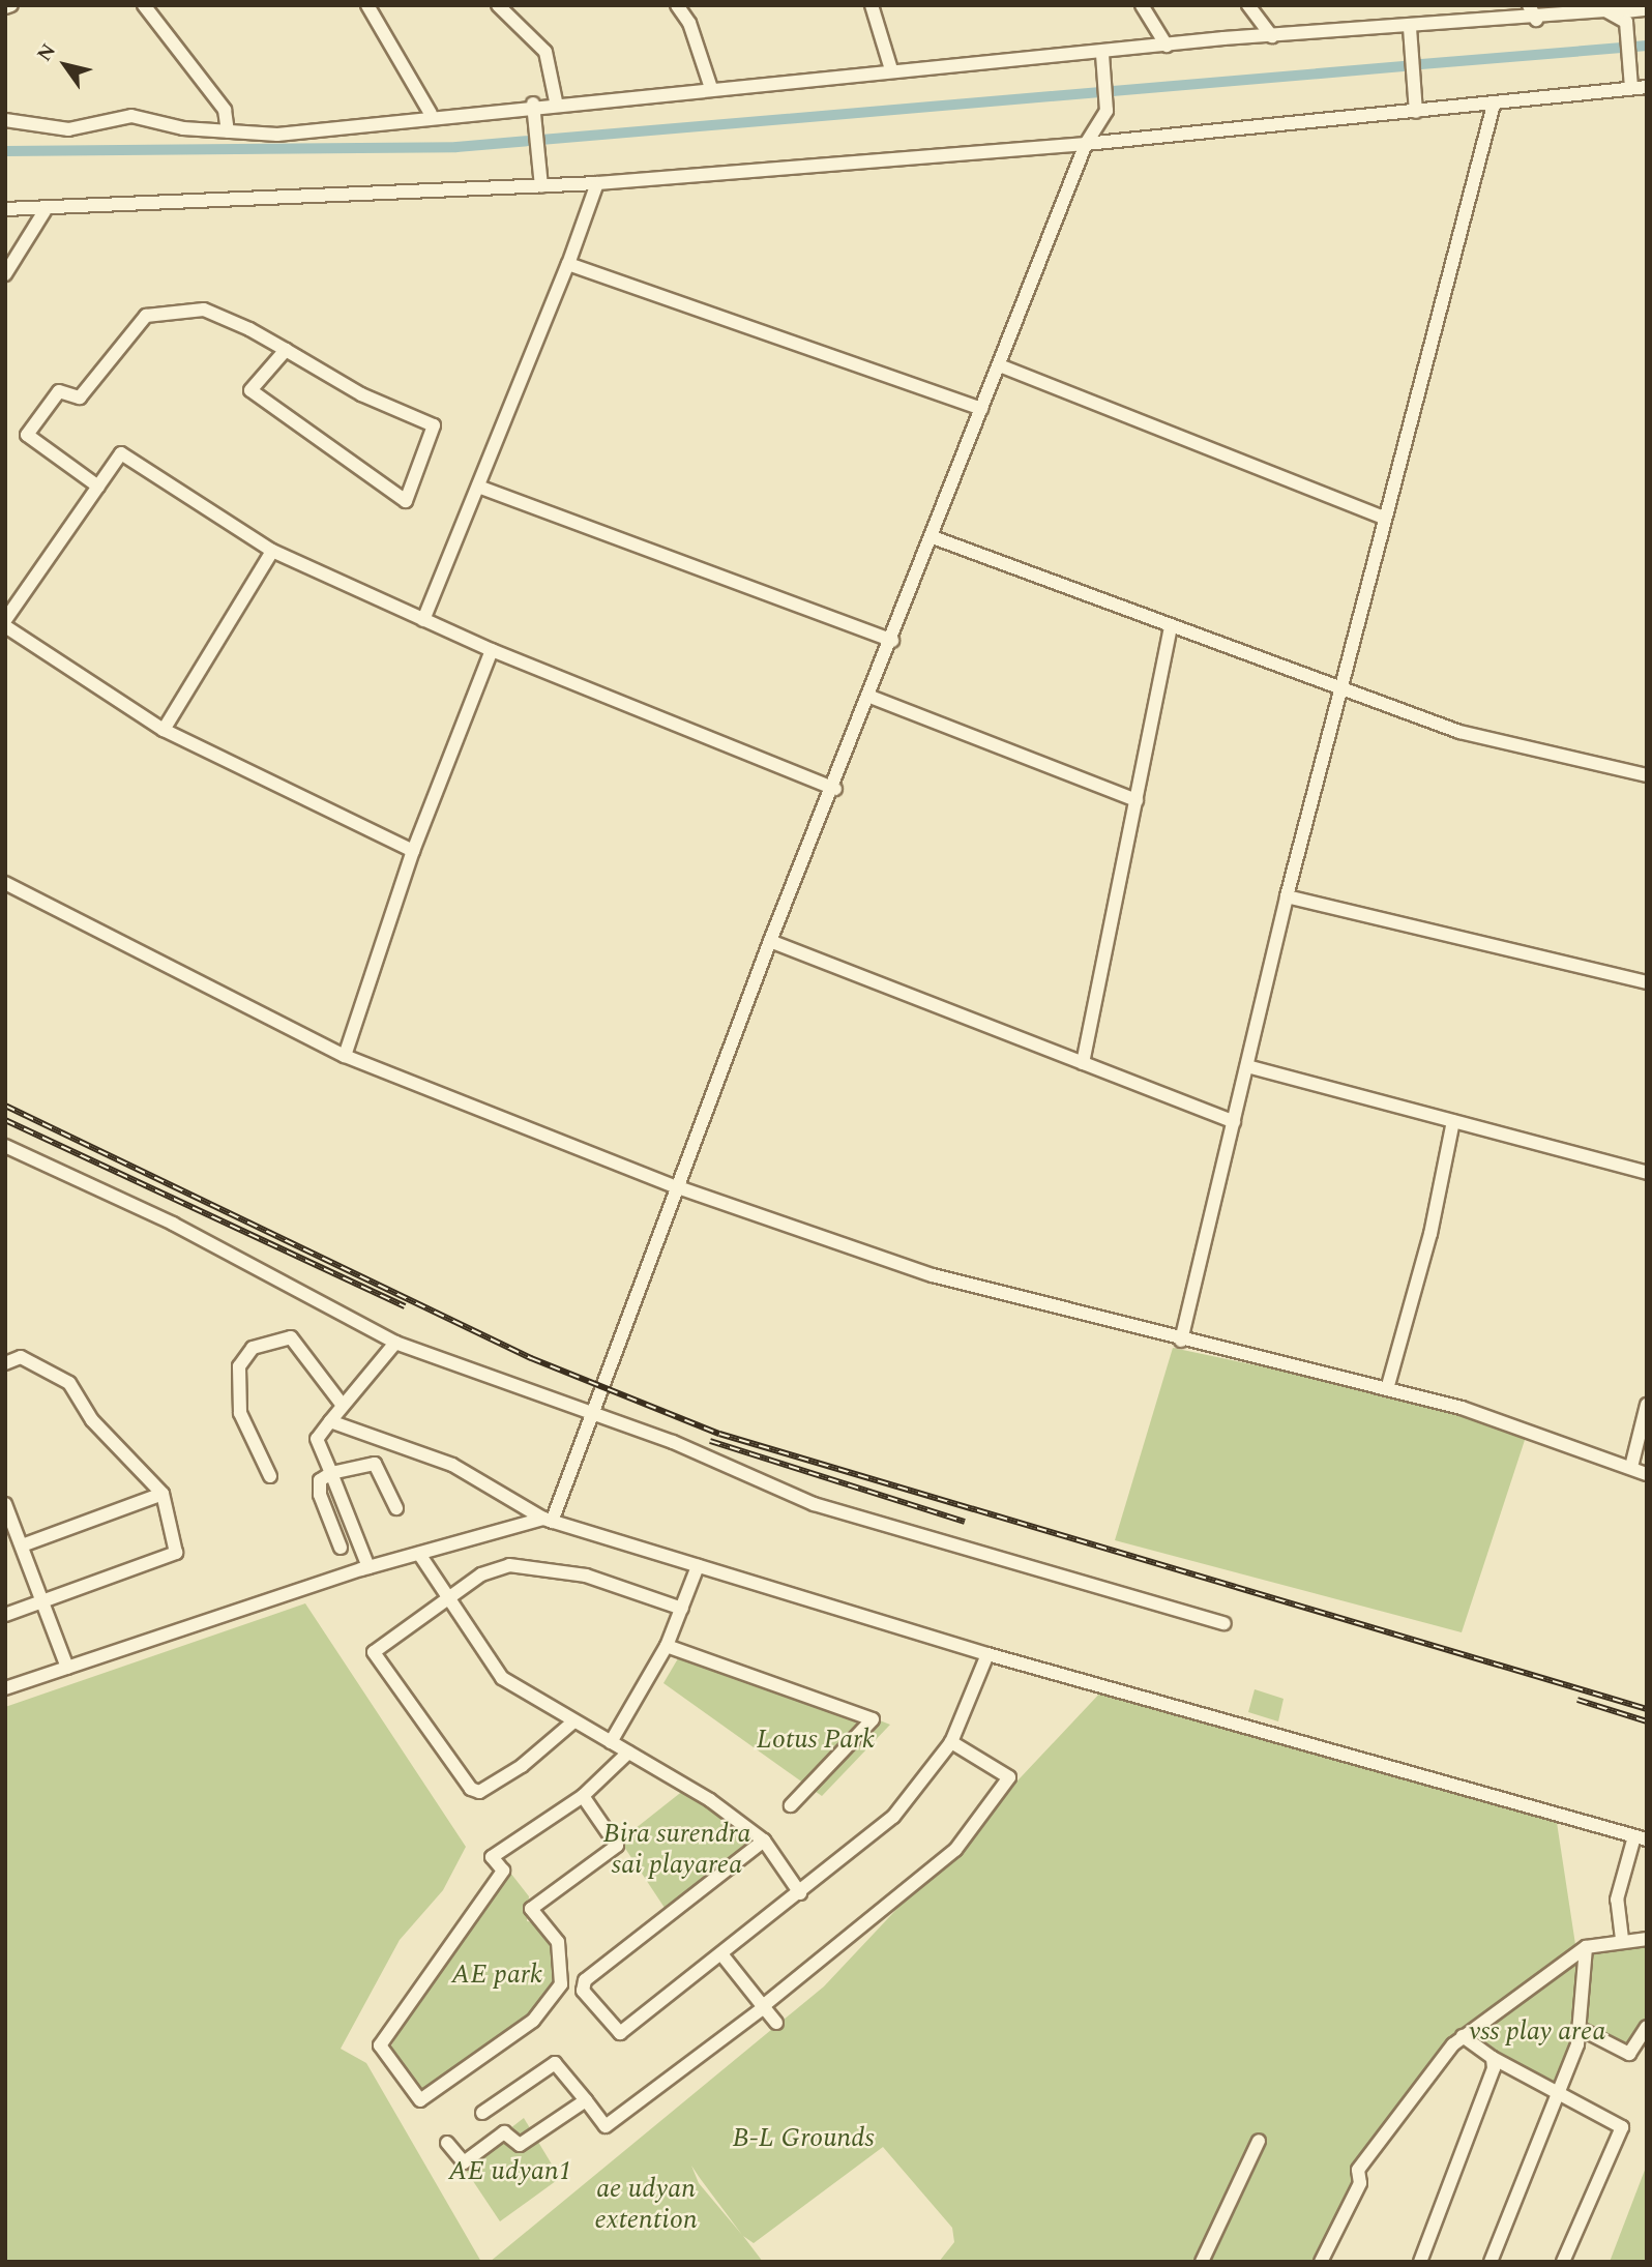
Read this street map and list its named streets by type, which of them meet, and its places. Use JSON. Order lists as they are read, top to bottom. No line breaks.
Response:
{"parks":["Lotus Park","Bira surendra sai playarea","AE park","vss play area","B-L Grounds","AE udyan1","ae udyan extention"],"north":"top left"}
